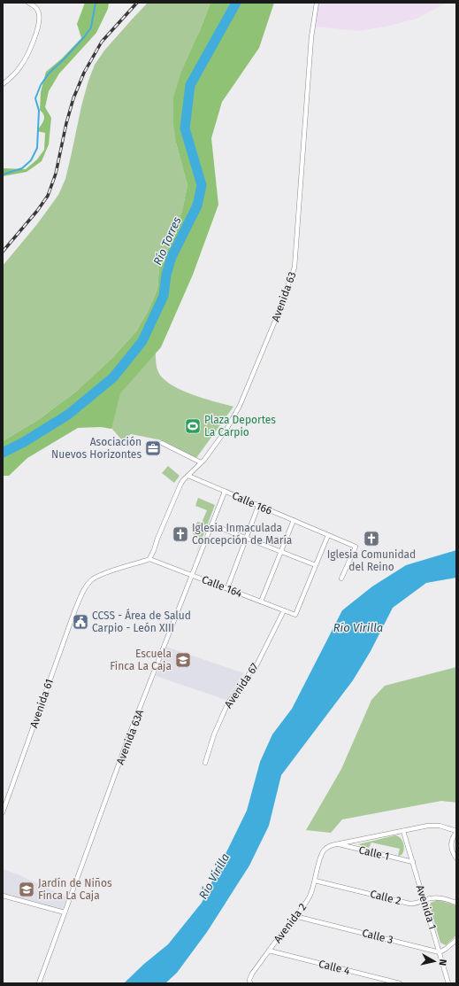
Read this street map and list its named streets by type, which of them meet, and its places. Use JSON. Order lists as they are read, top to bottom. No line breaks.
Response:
{"streets":{"street":["Avenida 63","Calle 166","Calle 164","Avenida 67","Avenida 61","Avenida 63A","Calle 1","Calle 2","Avenida 1","Avenida 2","Calle 3","Calle 4"]},"crossings":[["Avenida 63","Calle 166"],["Avenida 63","Calle 164"],["Avenida 63","Avenida 61"],["Calle 166","Avenida 63A"],["Calle 164","Avenida 67"],["Calle 164","Avenida 61"],["Calle 164","Avenida 63A"],["Calle 1","Avenida 1"],["Calle 1","Avenida 2"],["Calle 2","Avenida 1"],["Calle 2","Avenida 2"],["Avenida 1","Calle 3"],["Avenida 2","Calle 3"],["Avenida 2","Calle 4"]],"water":["Río Torres","Río Virilla"],"places":{"sports":["Plaza Deportes La Carpio"],"office":["Asociación Nuevos Horizontes"],"church":["Iglesia Inmaculada Concepción de María","Iglesia Comunidad del Reino"],"public building":["CCSS - Área de Salud Carpio - León XIII"],"school or university":["Escuela Finca La Caja","Jardín de Niños Finca La Caja"]},"north":"right"}
